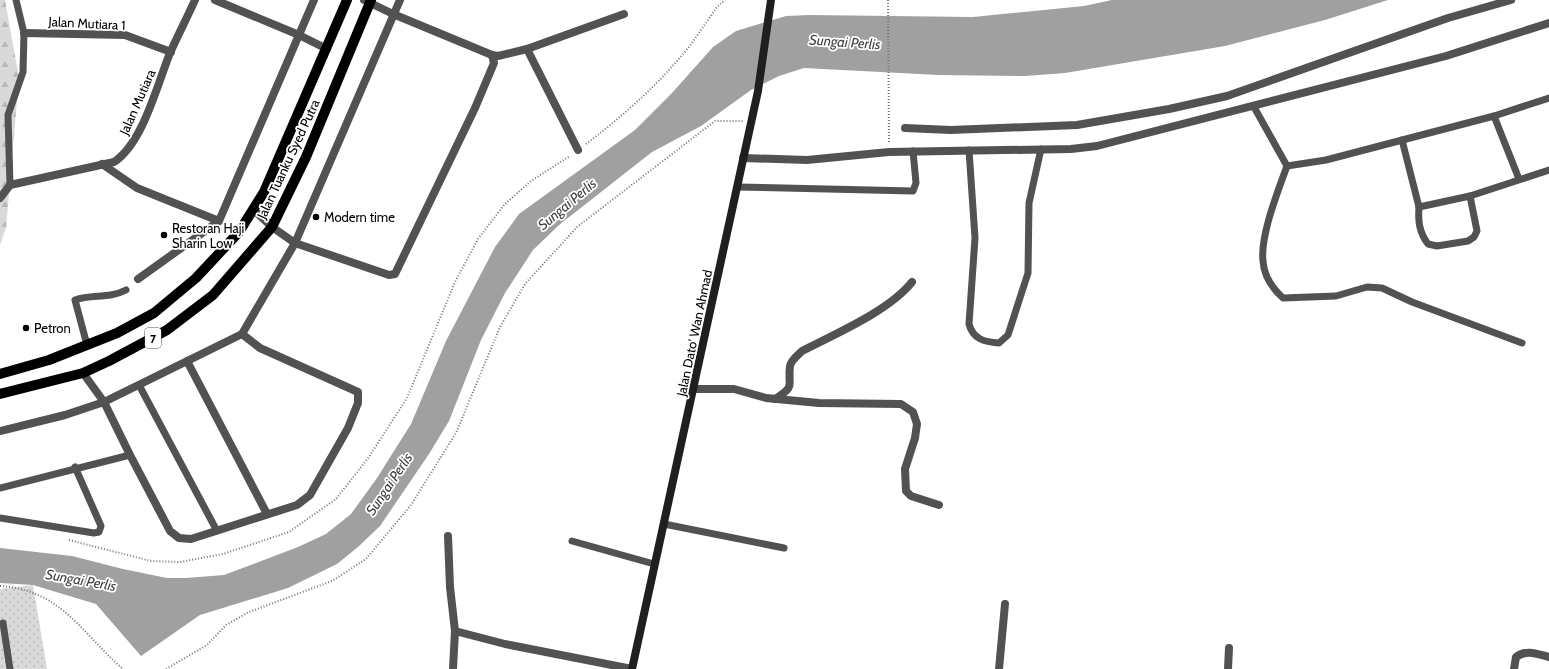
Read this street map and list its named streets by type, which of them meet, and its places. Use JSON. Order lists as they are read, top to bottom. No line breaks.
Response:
{"streets":{"main road":["Jalan Tuanku Syed Putra","Jalan Dato' Wan Ahmad","7"],"street":["Jalan Mutiara 1","Jalan Mutiara"]},"crossings":[["Jalan Mutiara 1","Jalan Mutiara"]],"water":["Sungai Perlis"],"places":["Modern time","Restoran Haji Sharin Low","Petron"]}
